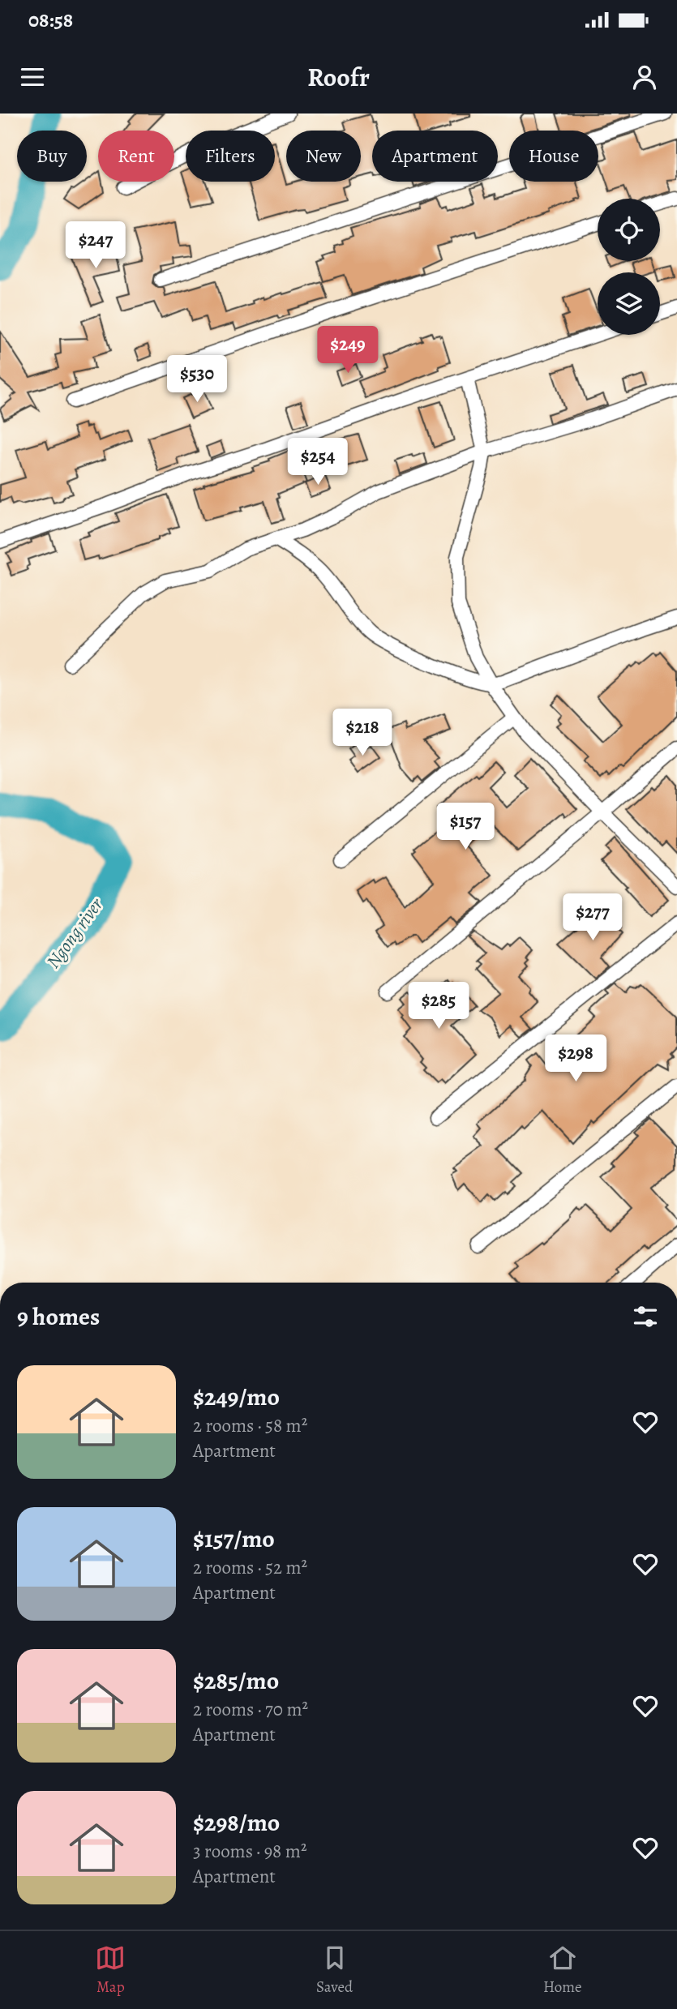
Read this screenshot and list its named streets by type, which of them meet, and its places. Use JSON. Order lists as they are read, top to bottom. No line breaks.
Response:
{"water":["Ngong river"],"page":{"status":"08:58","header":"Roofr","chip":["Buy","Rent","Filters","New","Apartment","House"],"price":["$247","$249","$530","$254","$218","$157","$277","$285","$298"],"heading":"9 homes","list":[{"name":"$249/mo","note":"2 rooms · 58 m² · Apartment"},{"name":"$157/mo","note":"2 rooms · 52 m² · Apartment"},{"name":"$285/mo","note":"2 rooms · 70 m² · Apartment"},{"name":"$298/mo","note":"3 rooms · 98 m² · Apartment"}],"tabs":["Map","Saved","Home"]}}
